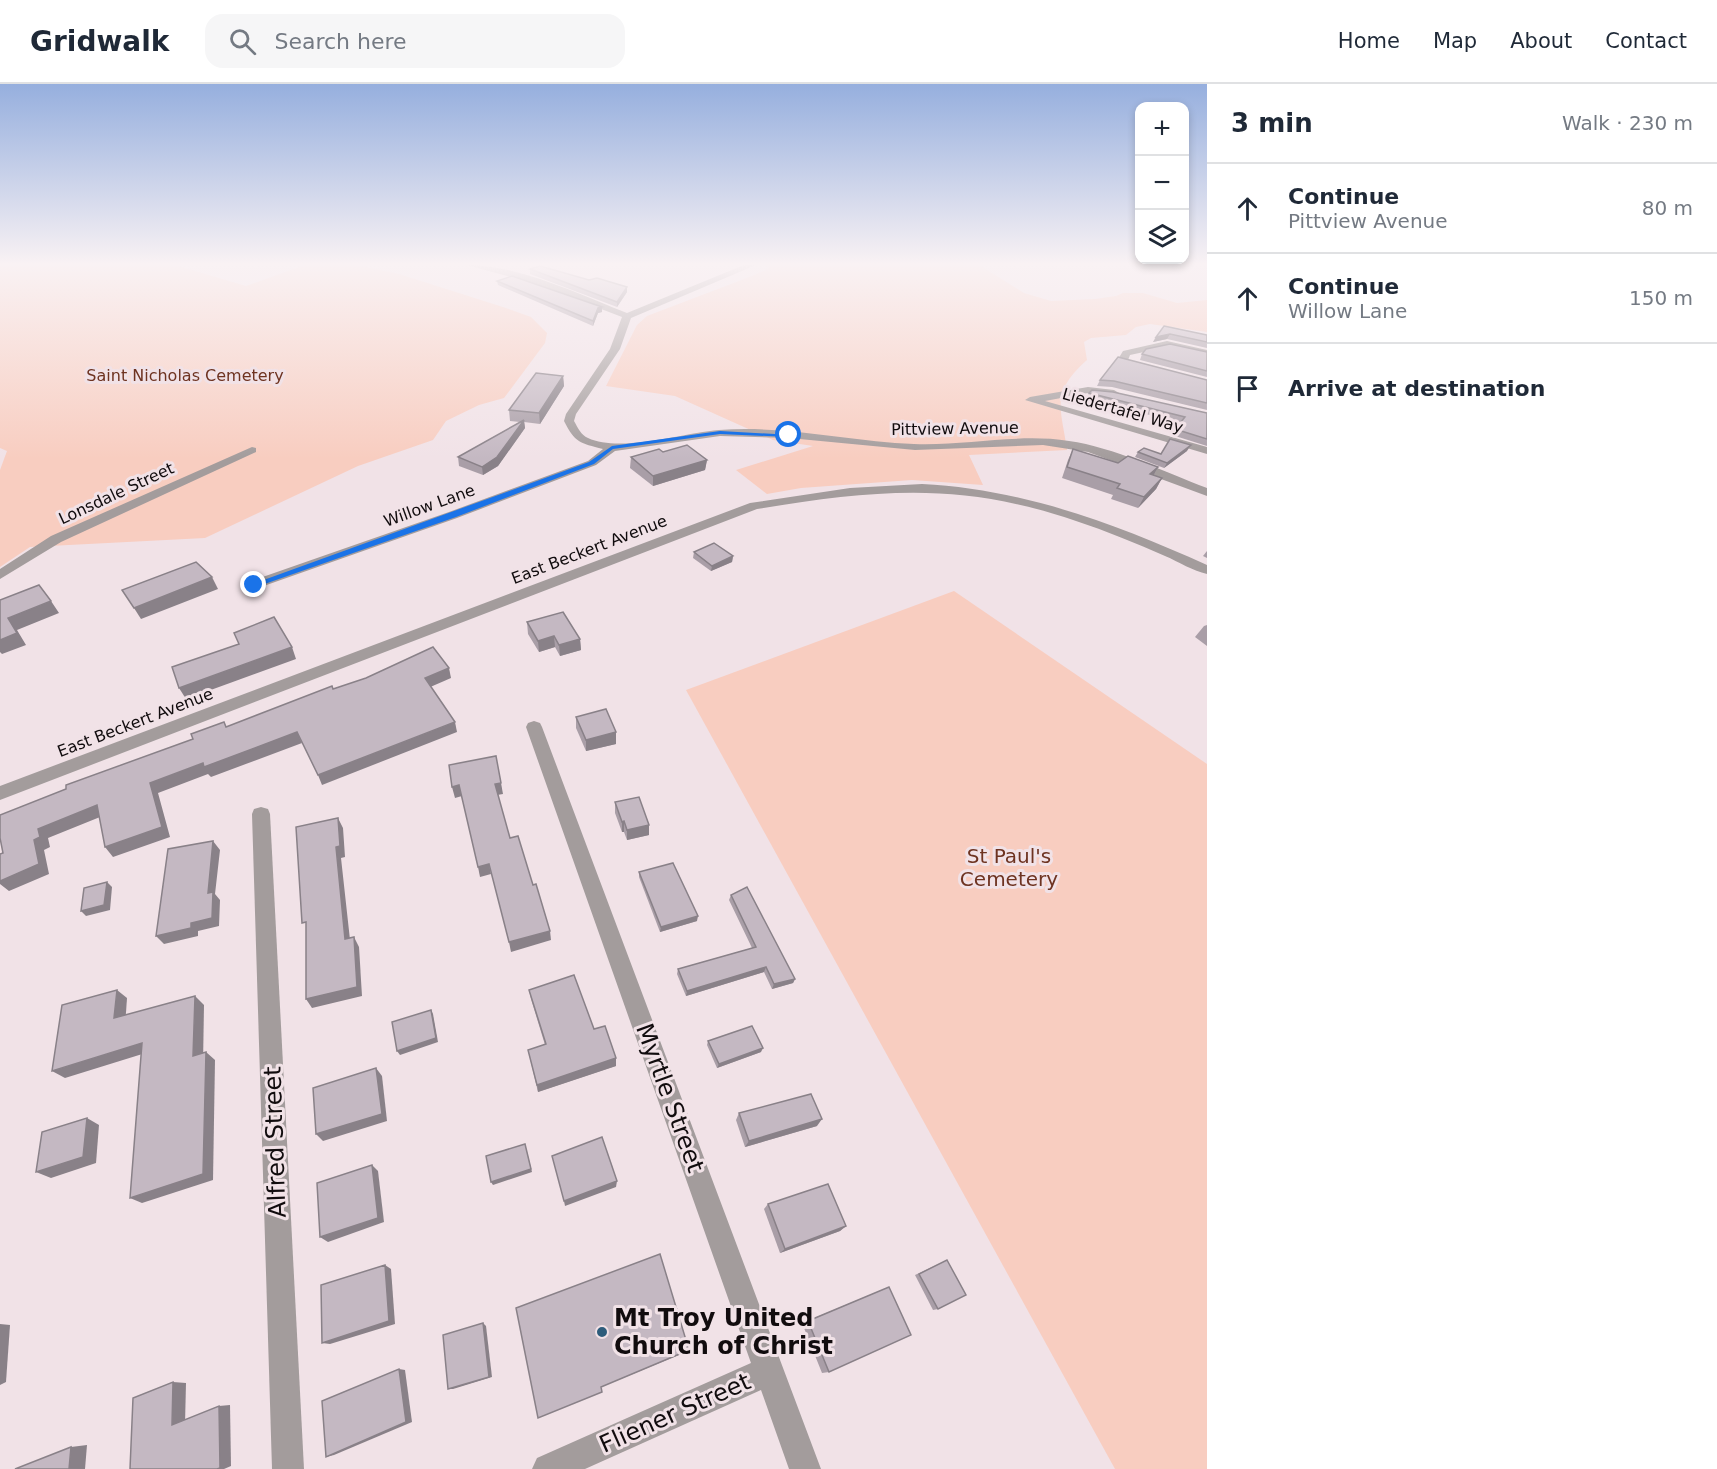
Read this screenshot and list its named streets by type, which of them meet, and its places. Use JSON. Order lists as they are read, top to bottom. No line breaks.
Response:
{"streets":{"street":["Liedertafel Way","Pittview Avenue","Lonsdale Street","Willow Lane","East Beckert Avenue","Myrtle Street","Alfred Street","Fliener Street"]},"crossings":[["Pittview Avenue","Willow Lane"],["Myrtle Street","Fliener Street"]],"parks":["Saint Nicholas Cemetery","St Paul's Cemetery"],"places":["Mt Troy United Church of Christ"],"page":{"header":"Gridwalk","search":"Search here","nav":["Home","Map","About","Contact"],"heading":["3 min","Walk · 230 m"],"map_buttons":["+","−"],"list":[["Continue","Pittview Avenue","80 m"],["Continue","Willow Lane","150 m"],"Arrive at destination"]}}
